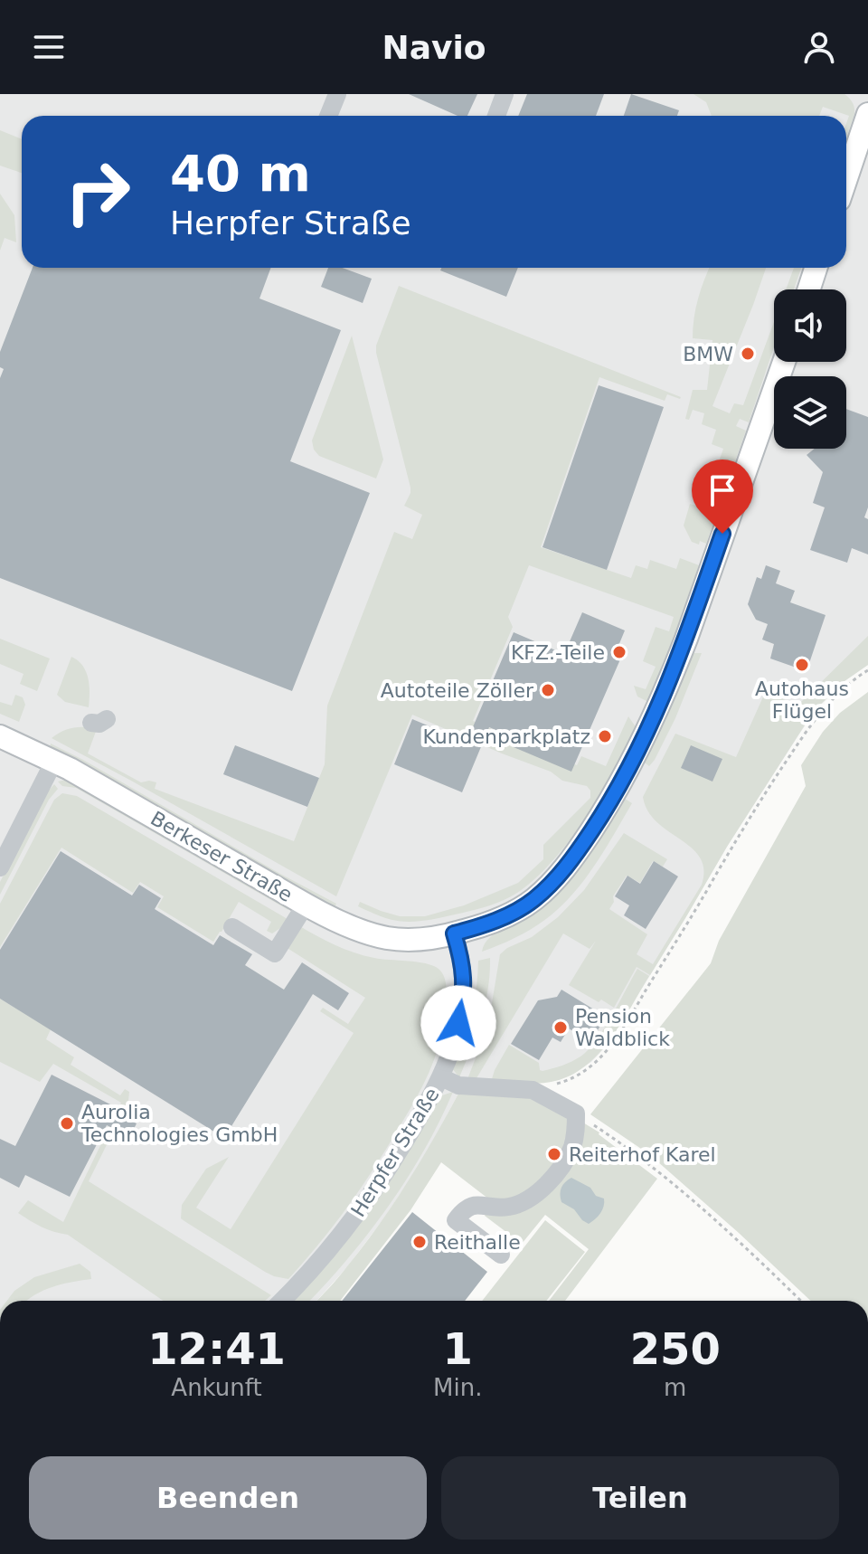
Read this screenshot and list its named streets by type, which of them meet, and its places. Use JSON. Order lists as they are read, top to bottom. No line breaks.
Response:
{"streets":{"main road":["Berkeser Straße"],"street":["Herpfer Straße"]},"crossings":[["Berkeser Straße","Herpfer Straße"]],"places":["BMW","KFZ.-Teile","Autohaus Flügel","Autoteile Zöller","Kundenparkplatz","Pension Waldblick","Aurolia Technologies GmbH","Reiterhof Karel","Reithalle"],"page":{"header":"Navio","turn":["40 m","Herpfer Straße"],"eta":["12:41","Ankunft","1","Min.","250","m"],"buttons":["Beenden","Teilen"]}}
